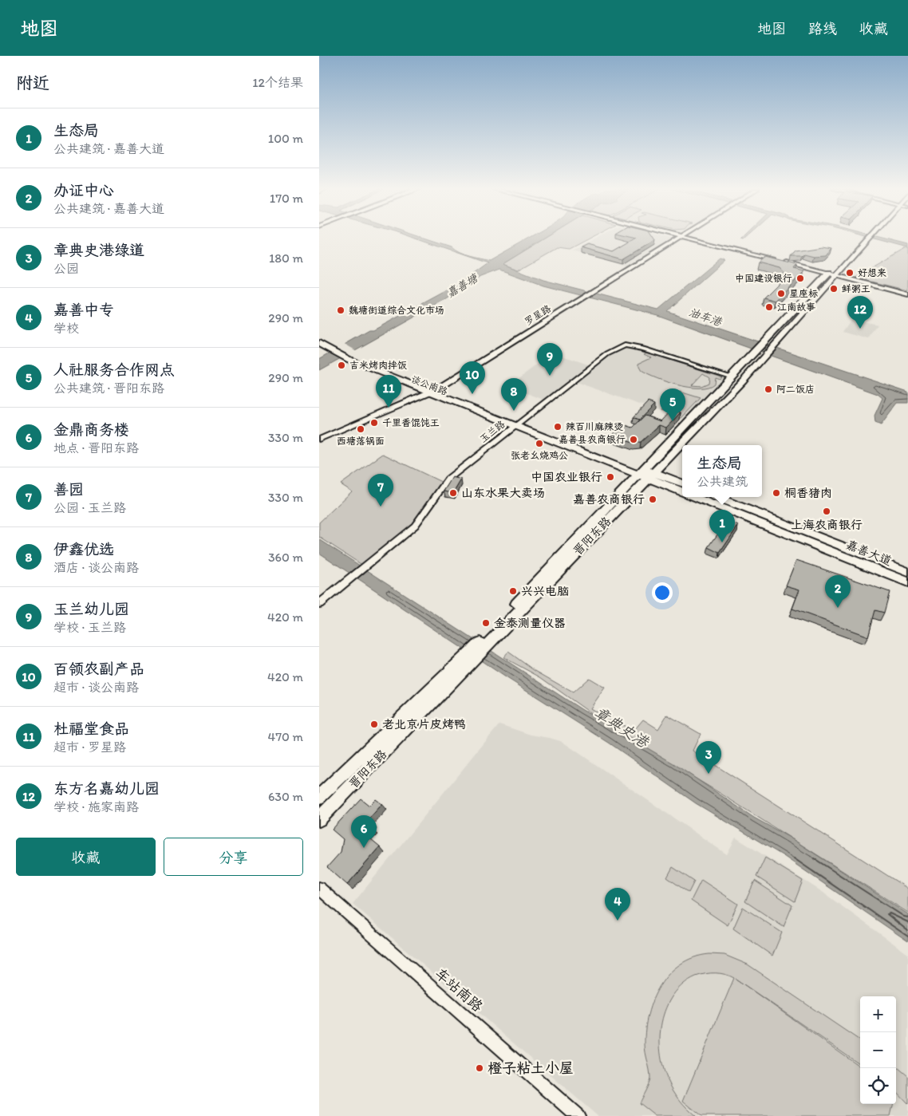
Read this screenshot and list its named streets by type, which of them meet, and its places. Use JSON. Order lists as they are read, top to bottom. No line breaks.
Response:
{"streets":{"main road":["谈公南路","晋阳东路","嘉善大道"],"street":["罗星路","玉兰路","车站南路"]},"crossings":[["罗星路","谈公南路"],["谈公南路","玉兰路"],["谈公南路","晋阳东路"],["谈公南路","嘉善大道"],["玉兰路","晋阳东路"],["晋阳东路","嘉善大道"]],"water":["嘉善塘","油车港","章典史港"],"places":["好想来","中国建设银行","鲜粥王","星座标","江南故事","魏塘街道综合文化市场","吉米烤肉拌饭","阿二饭店","千里香馄饨王","辣百川麻辣烫","西塘落锅面","嘉善县农商银行","张老幺烧鸡公","中国农业银行","山东水果大卖场","桐香猪肉","嘉善农商银行","上海农商银行","兴兴电脑","金泰测量仪器","老北京片皮烤鸭","橙子粘土小屋"],"page":{"header":"地图","nav":["地图","路线","收藏"],"heading":["附近","12个结果"],"list":[{"mark":"1","name":"生态局","note":"公共建筑 · 嘉善大道","value":"100 m"},{"mark":"2","name":"办证中心","note":"公共建筑 · 嘉善大道","value":"170 m"},{"mark":"3","name":"章典史港绿道","note":"公园","value":"180 m"},{"mark":"4","name":"嘉善中专","note":"学校","value":"290 m"},{"mark":"5","name":"人社服务合作网点","note":"公共建筑 · 晋阳东路","value":"290 m"},{"mark":"6","name":"金鼎商务楼","note":"地点 · 晋阳东路","value":"330 m"},{"mark":"7","name":"善园","note":"公园 · 玉兰路","value":"330 m"},{"mark":"8","name":"伊鑫优选","note":"酒店 · 谈公南路","value":"360 m"},{"mark":"9","name":"玉兰幼儿园","note":"学校 · 玉兰路","value":"420 m"},{"mark":"10","name":"百领农副产品","note":"超市 · 谈公南路","value":"420 m"},{"mark":"11","name":"杜福堂食品","note":"超市 · 罗星路","value":"470 m"},{"mark":"12","name":"东方名嘉幼儿园","note":"学校 · 施家南路","value":"630 m"}],"pins":["12","9","10","11","8","5","7","1","2","3","6","4"],"popup":["生态局","公共建筑"],"buttons":["收藏","分享"],"map_buttons":["+","−"]}}
